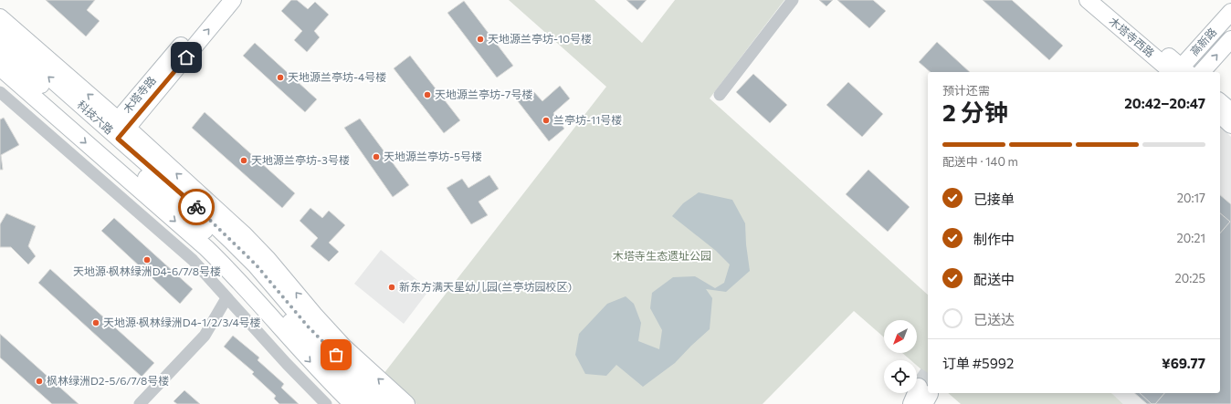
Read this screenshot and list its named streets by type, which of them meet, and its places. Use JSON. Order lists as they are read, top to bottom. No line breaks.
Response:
{"streets":{"main road":["木塔寺西路","高新路","木塔寺路","科技六路"]},"crossings":[["木塔寺西路","高新路"],["木塔寺路","科技六路"]],"parks":["木塔寺生态遗址公园"],"places":["天地源兰亭坊-10号楼","天地源兰亭坊-4号楼","天地源兰亭坊-7号楼","兰亭坊-11号楼","天地源兰亭坊-5号楼","天地源兰亭坊-3号楼","天地源·枫林绿洲D4-6/7/8号楼","新东方满天星幼儿园(兰亭坊园校区)","天地源·枫林绿洲D4-1/2/3/4号楼","枫林绿洲D2-5/6/7/8号楼"],"north":"bottom left","page":{"heading":["2 分钟","预计还需","20:42–20:47"],"panel":["订单 #5992","¥69.77"],"bar":"配送中 · 140 m","list":[["已接单","20:17"],["制作中","20:21"],["配送中","20:25"],"已送达"]}}
